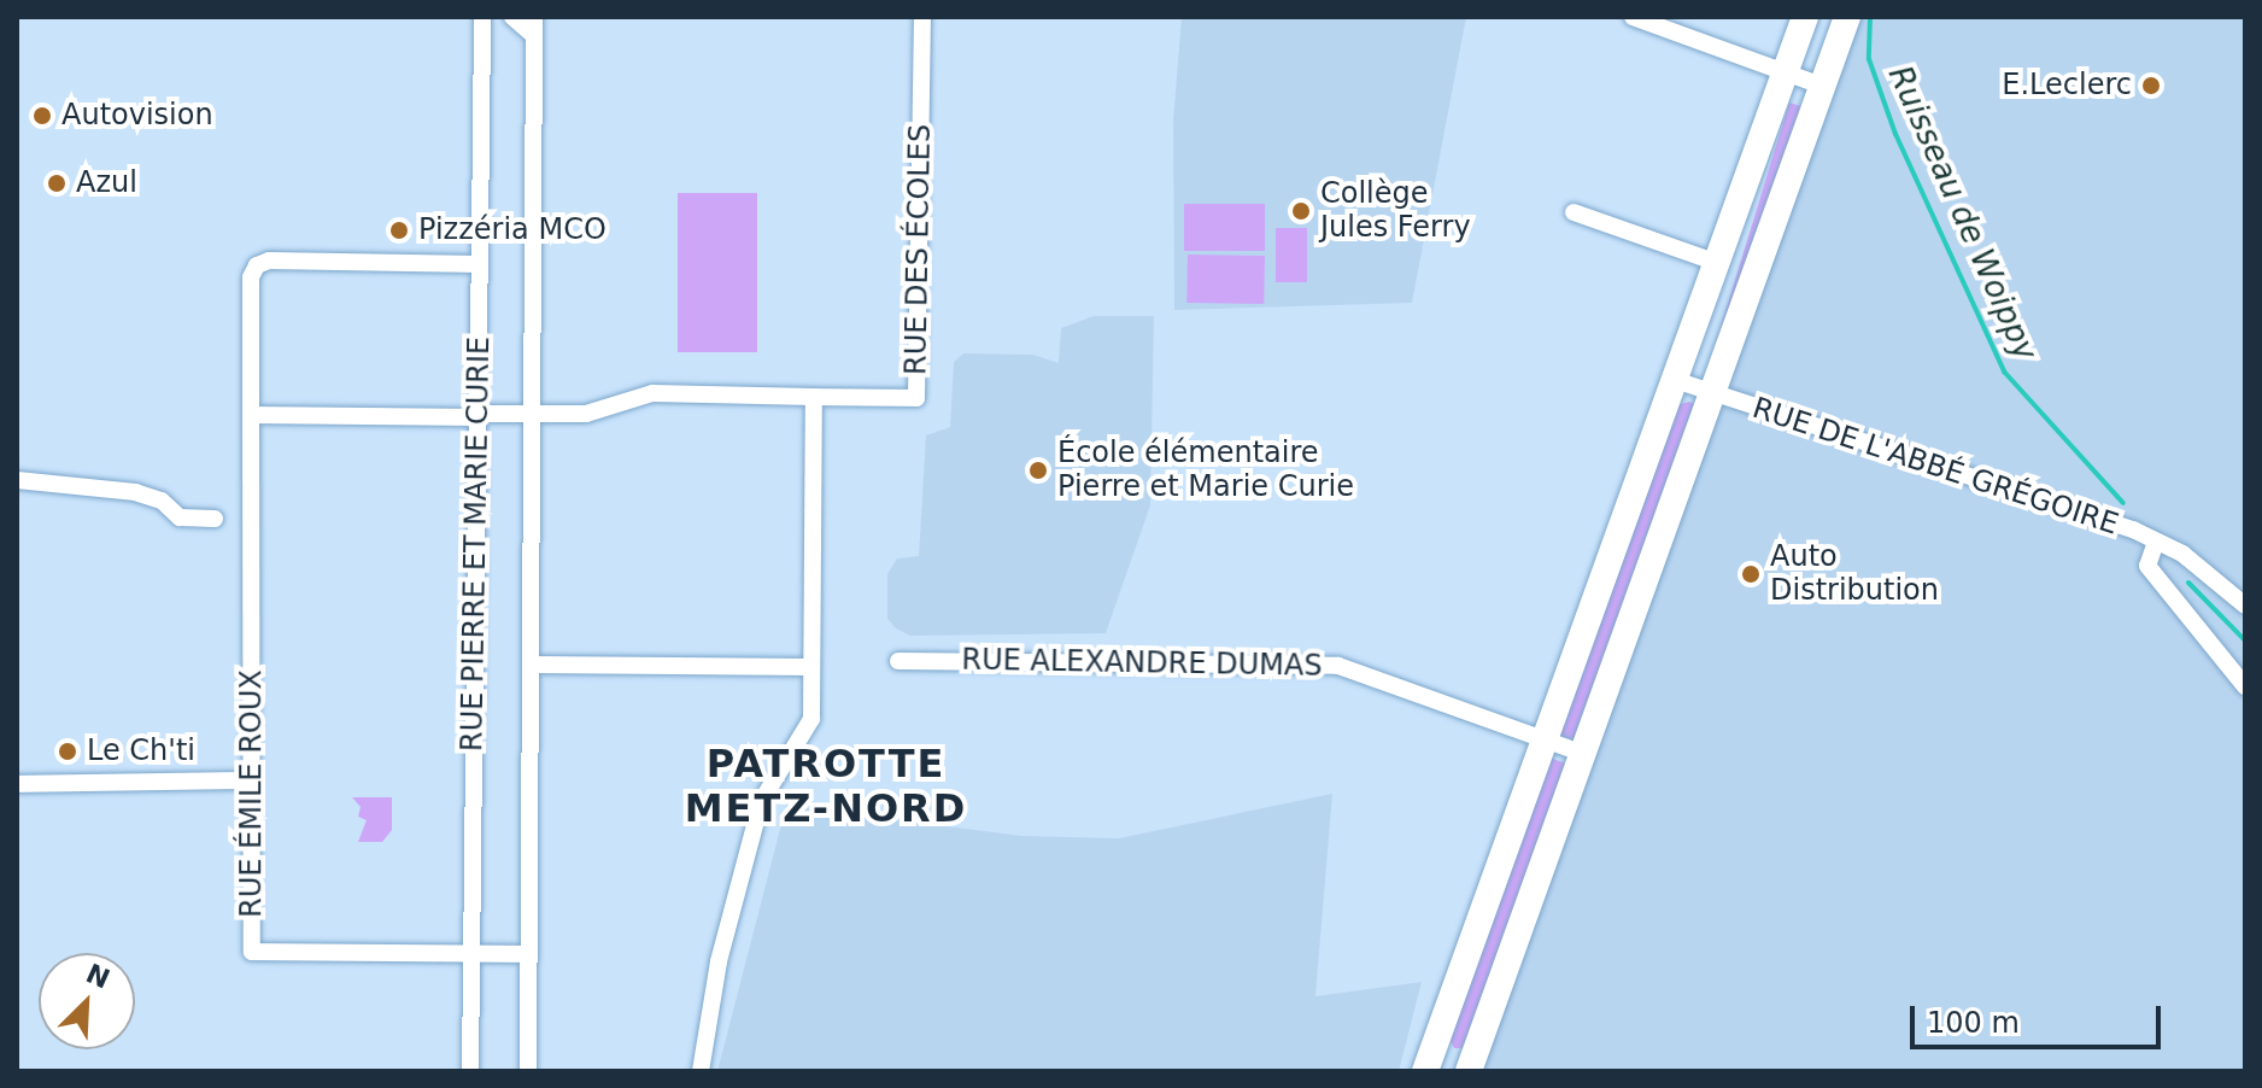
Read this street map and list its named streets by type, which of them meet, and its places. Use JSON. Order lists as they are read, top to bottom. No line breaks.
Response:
{"streets":{"street":["RUE DES ÉCOLES","RUE DE L'ABBÉ GRÉGOIRE","RUE PIERRE ET MARIE CURIE","RUE ALEXANDRE DUMAS","RUE ÉMILE ROUX"]},"crossings":[["RUE PIERRE ET MARIE CURIE","RUE ÉMILE ROUX"]],"districts":["PATROTTE METZ-NORD"],"water":["Ruisseau de Woippy"],"places":["E.Leclerc","Autovision","Azul","Collège Jules Ferry","Pizzéria MCO","École élémentaire Pierre et Marie Curie","Auto Distribution","Le Ch'ti"],"scale_bar":"100 m","north":"top right"}
